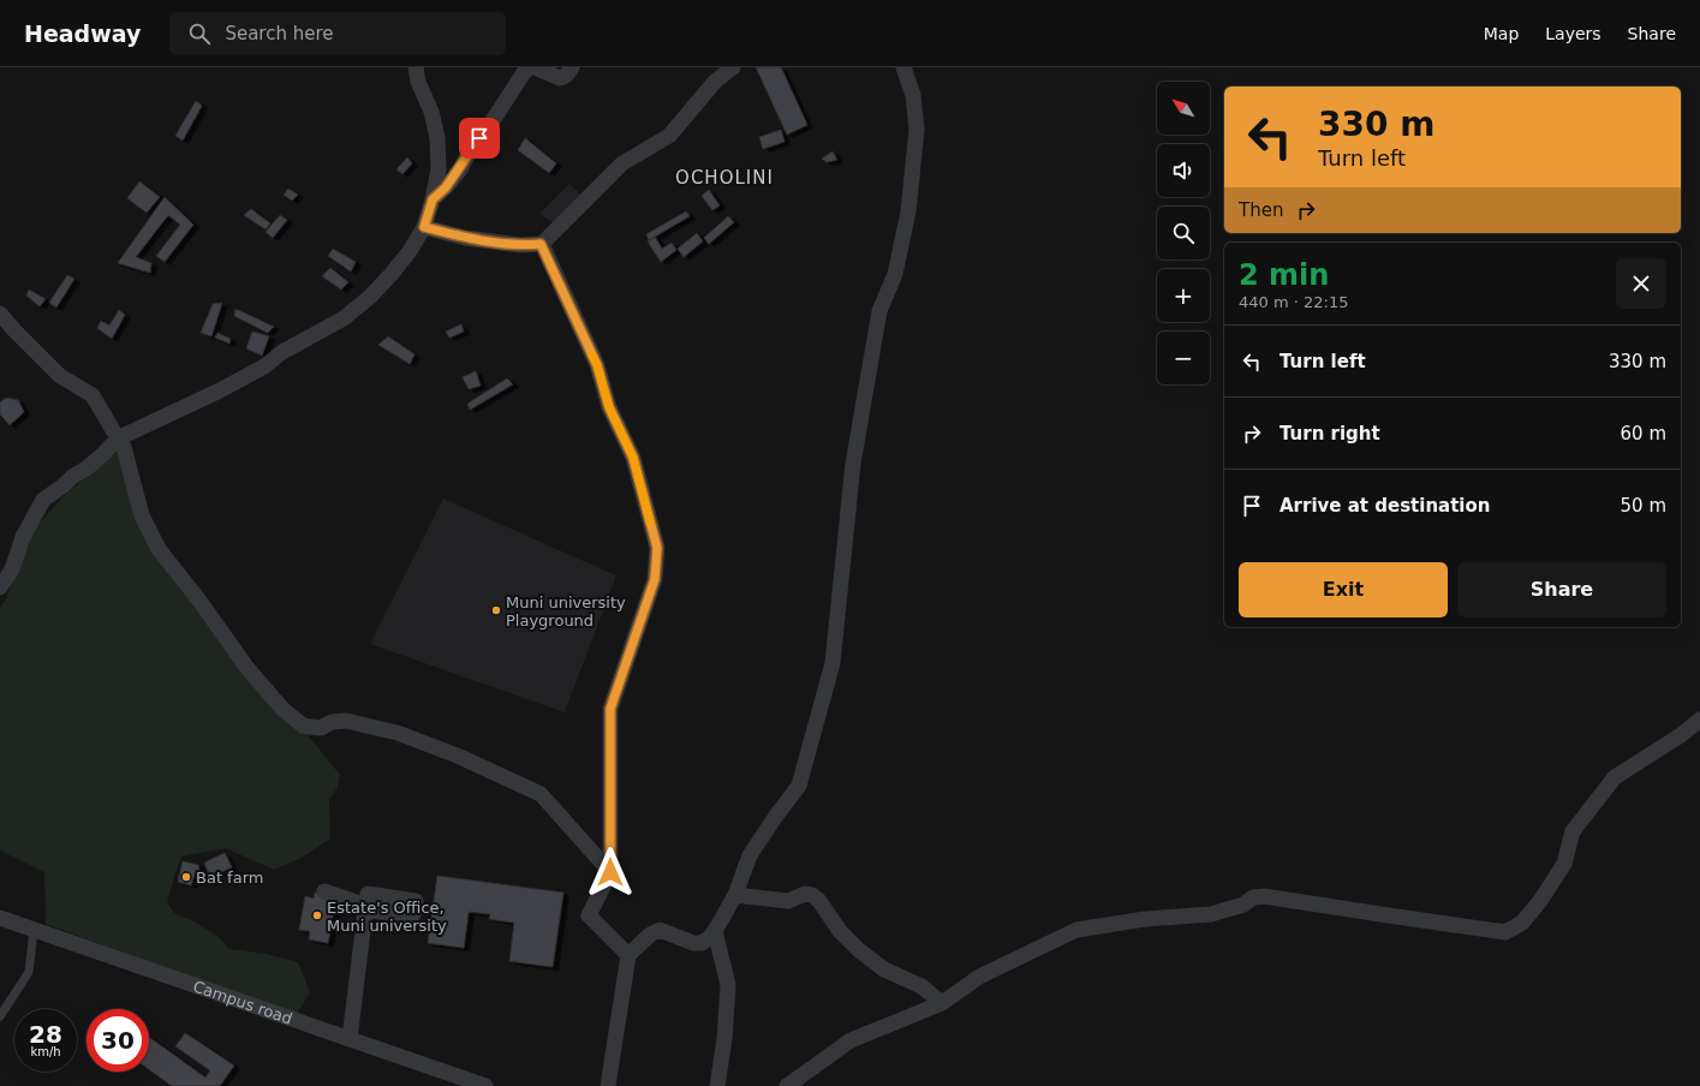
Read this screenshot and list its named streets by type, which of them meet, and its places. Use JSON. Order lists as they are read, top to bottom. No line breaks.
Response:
{"streets":{"street":["Campus road"]},"districts":["OCHOLINI"],"places":["Muni university Playground","Bat farm","Estate's Office, Muni university"],"north":"top left","page":{"header":"Headway","search":"Search here","nav":["Map","Layers","Share"],"map_buttons":["+","−"],"turn":["330 m","Turn left"],"then":"Then","heading":["2 min","440 m · 22:15"],"list":[{"name":"Turn left","value":"330 m"},{"name":"Turn right","value":"60 m"},{"name":"Arrive at destination","value":"50 m"}],"buttons":["Exit","Share"],"speed":"28 km/h","limit":"30"}}
